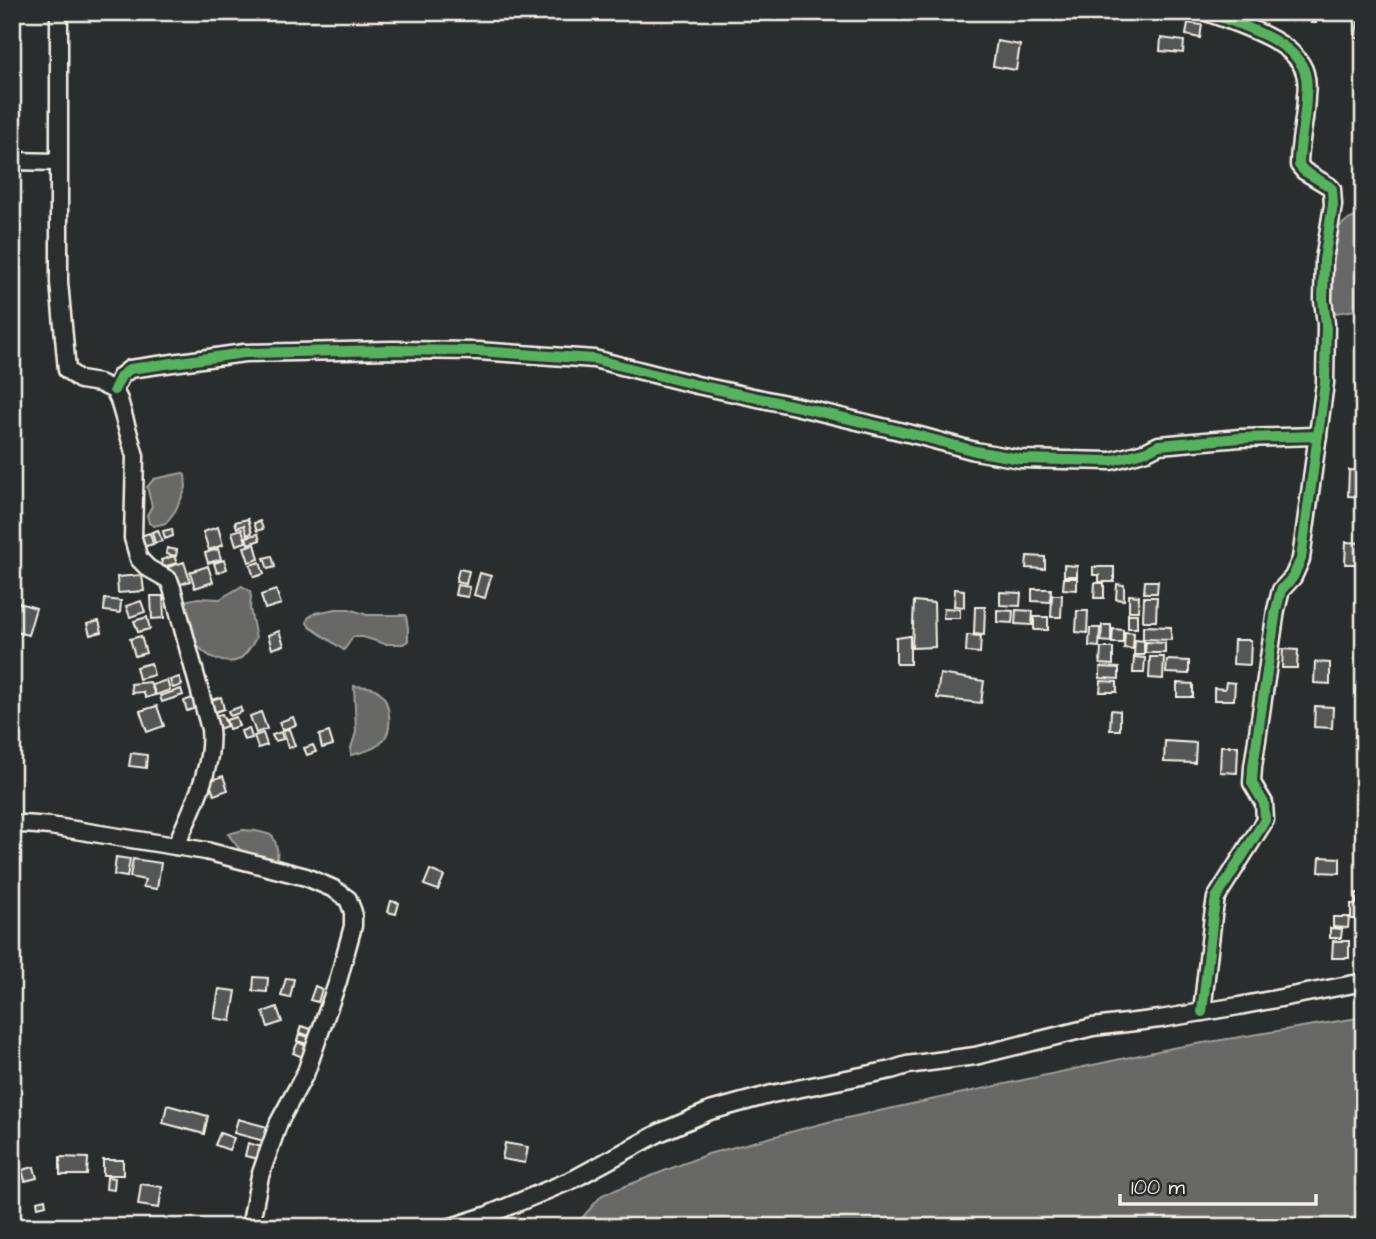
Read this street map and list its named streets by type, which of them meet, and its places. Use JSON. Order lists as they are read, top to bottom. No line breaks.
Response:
{"scale_bar":"100 m"}
